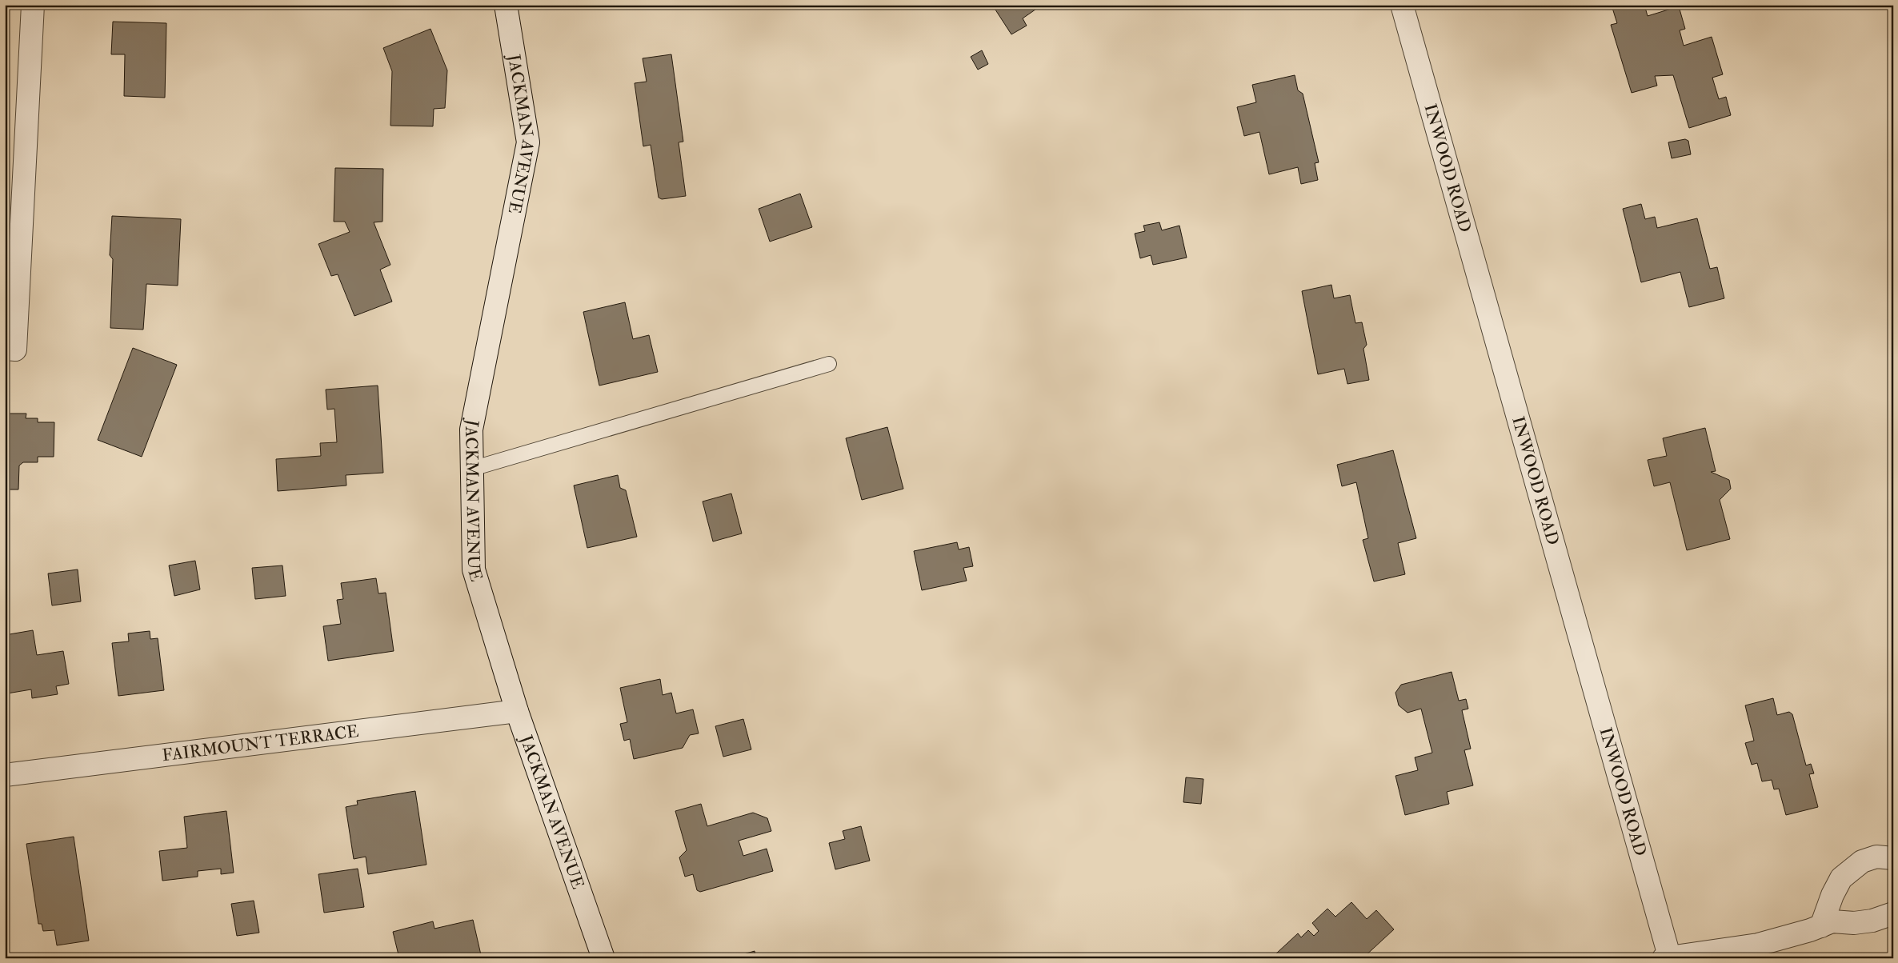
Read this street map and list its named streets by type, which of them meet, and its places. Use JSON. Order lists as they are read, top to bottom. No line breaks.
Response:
{"streets":{"street":["JACKMAN AVENUE","INWOOD ROAD","FAIRMOUNT TERRACE"]},"crossings":[["JACKMAN AVENUE","FAIRMOUNT TERRACE"]]}
